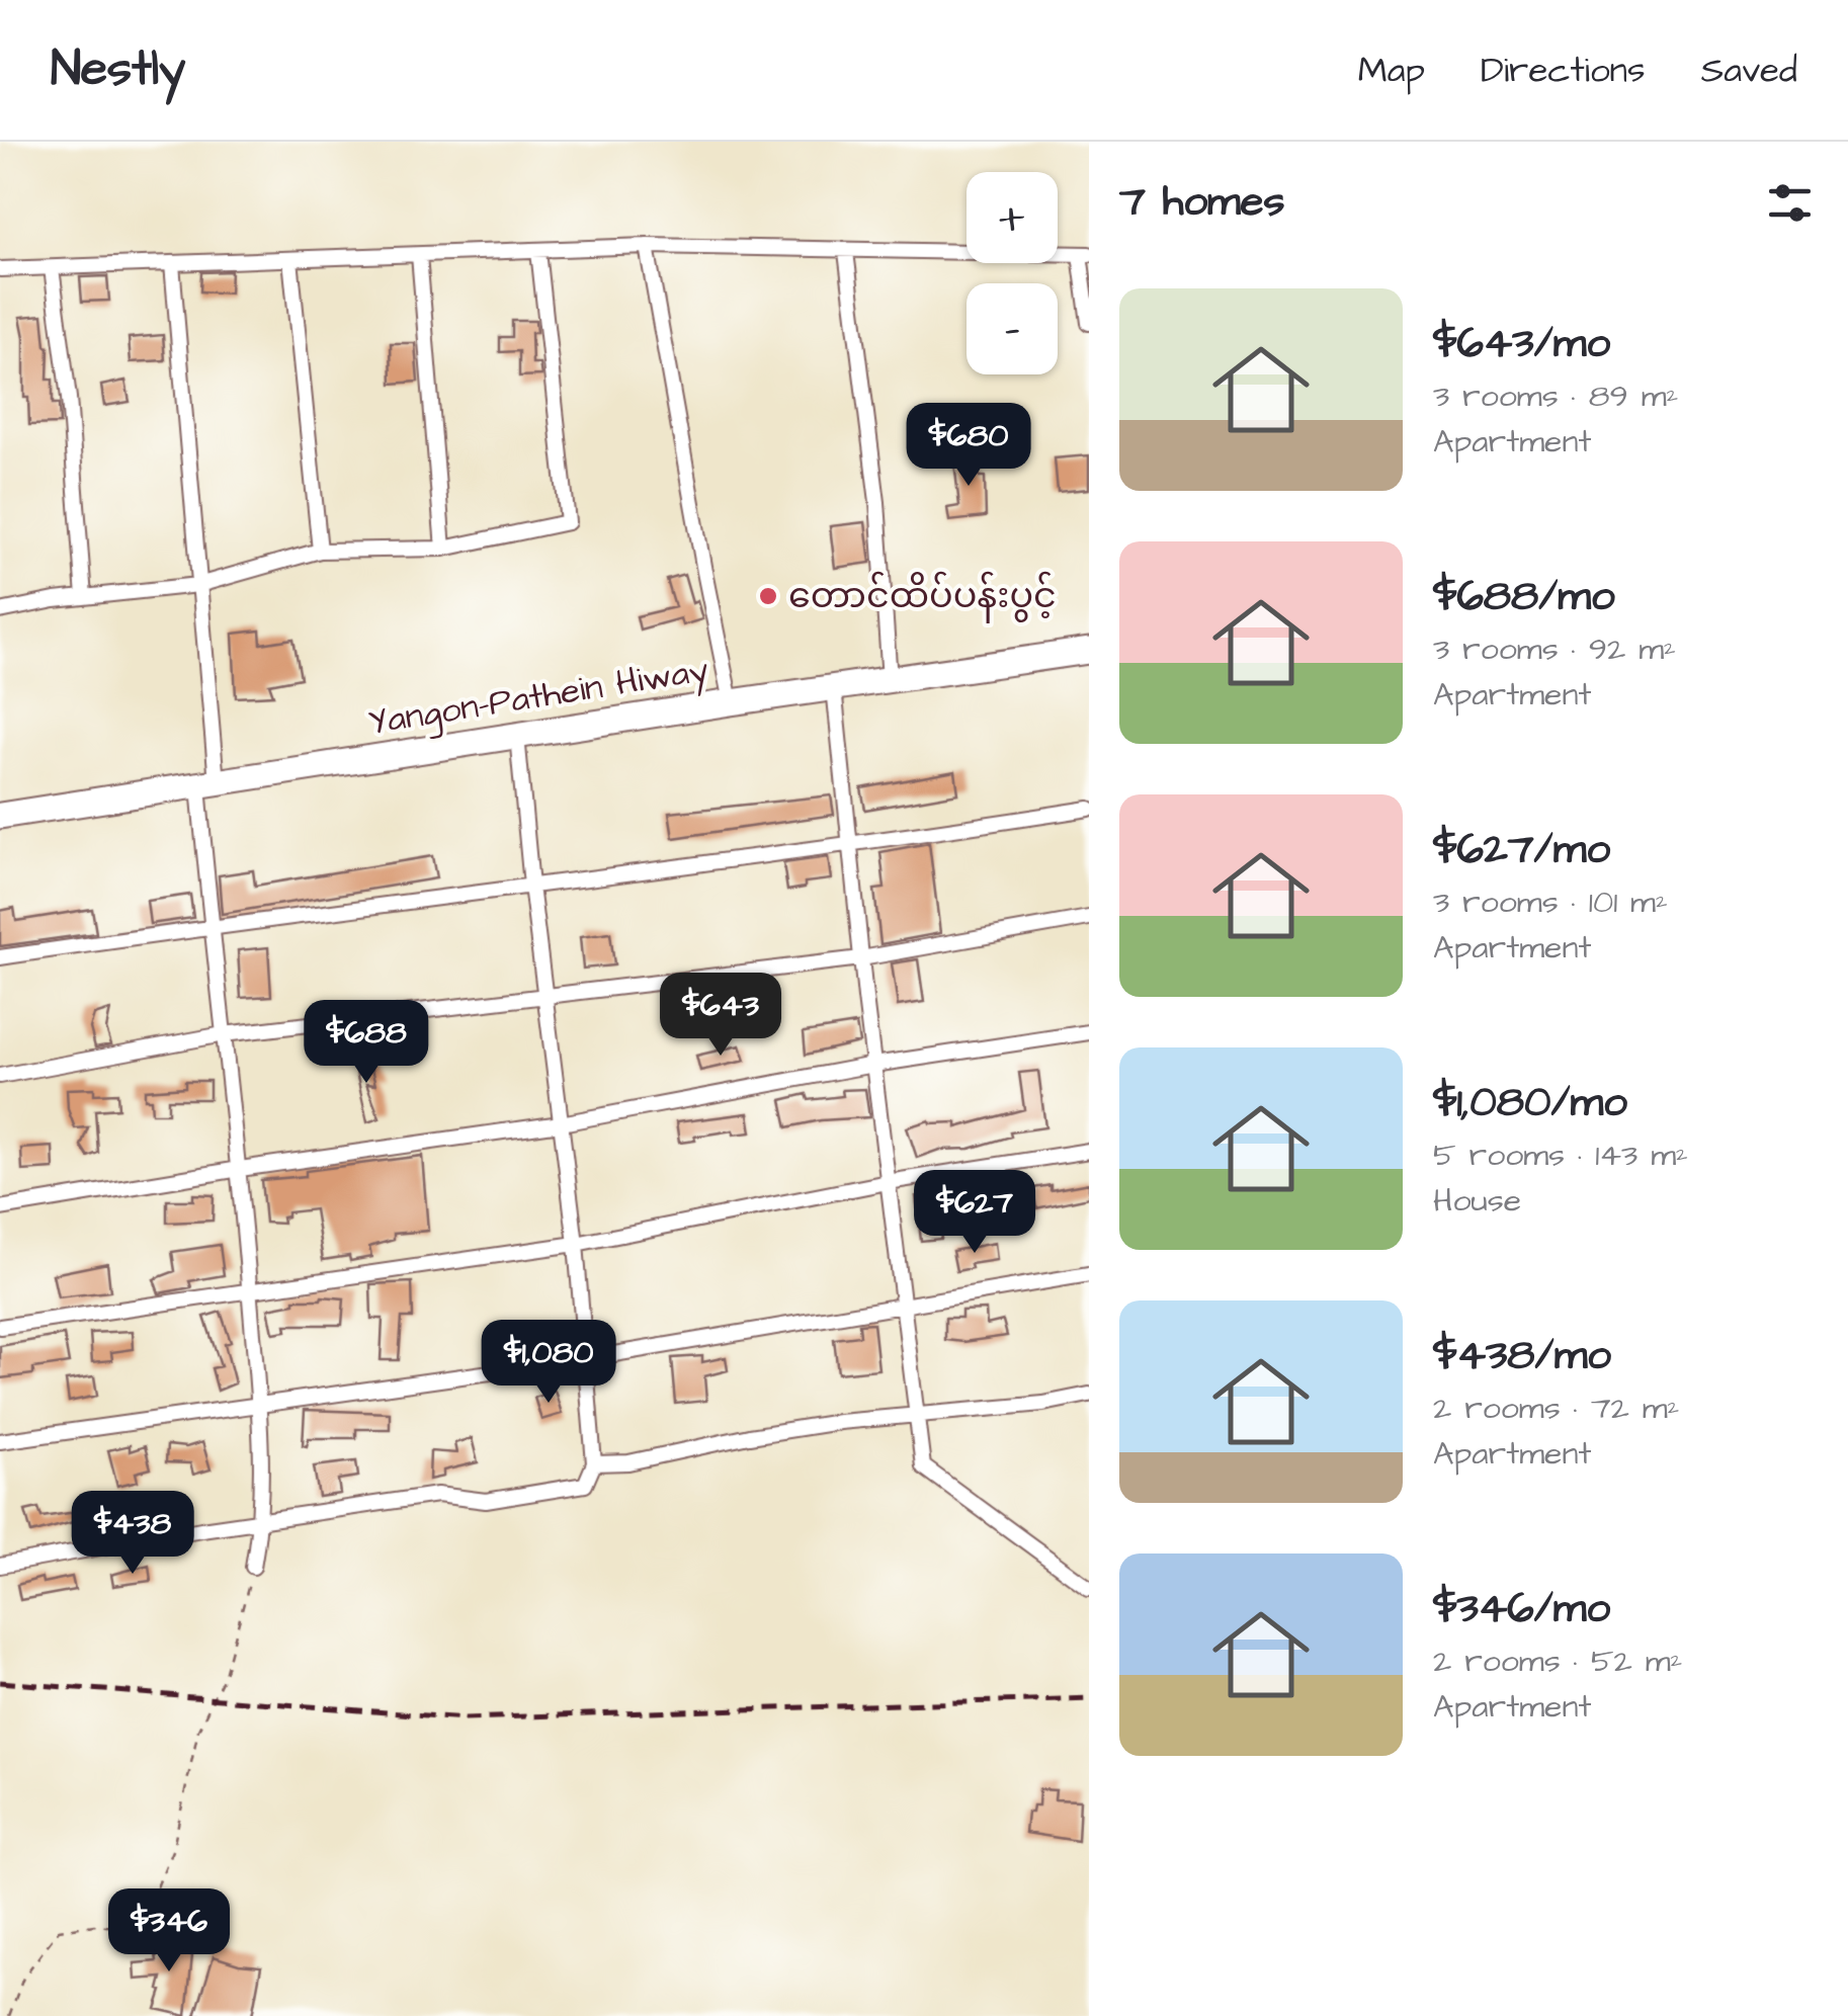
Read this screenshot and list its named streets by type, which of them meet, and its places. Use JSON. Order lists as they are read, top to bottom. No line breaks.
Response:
{"streets":{"highway":["Yangon-Pathein Hiway"]},"places":["တောင်ထိပ်ပန်းပွင့်"],"page":{"header":"Nestly","nav":["Map","Directions","Saved"],"heading":"7 homes","map_buttons":["+","−"],"list":[{"name":"$643/mo","note":"3 rooms · 89 m² · Apartment"},{"name":"$688/mo","note":"3 rooms · 92 m² · Apartment"},{"name":"$627/mo","note":"3 rooms · 101 m² · Apartment"},{"name":"$1,080/mo","note":"5 rooms · 143 m² · House"},{"name":"$438/mo","note":"2 rooms · 72 m² · Apartment"},{"name":"$346/mo","note":"2 rooms · 52 m² · Apartment"}],"price":["$680","$643","$688","$627","$1,080","$438","$346"]}}
